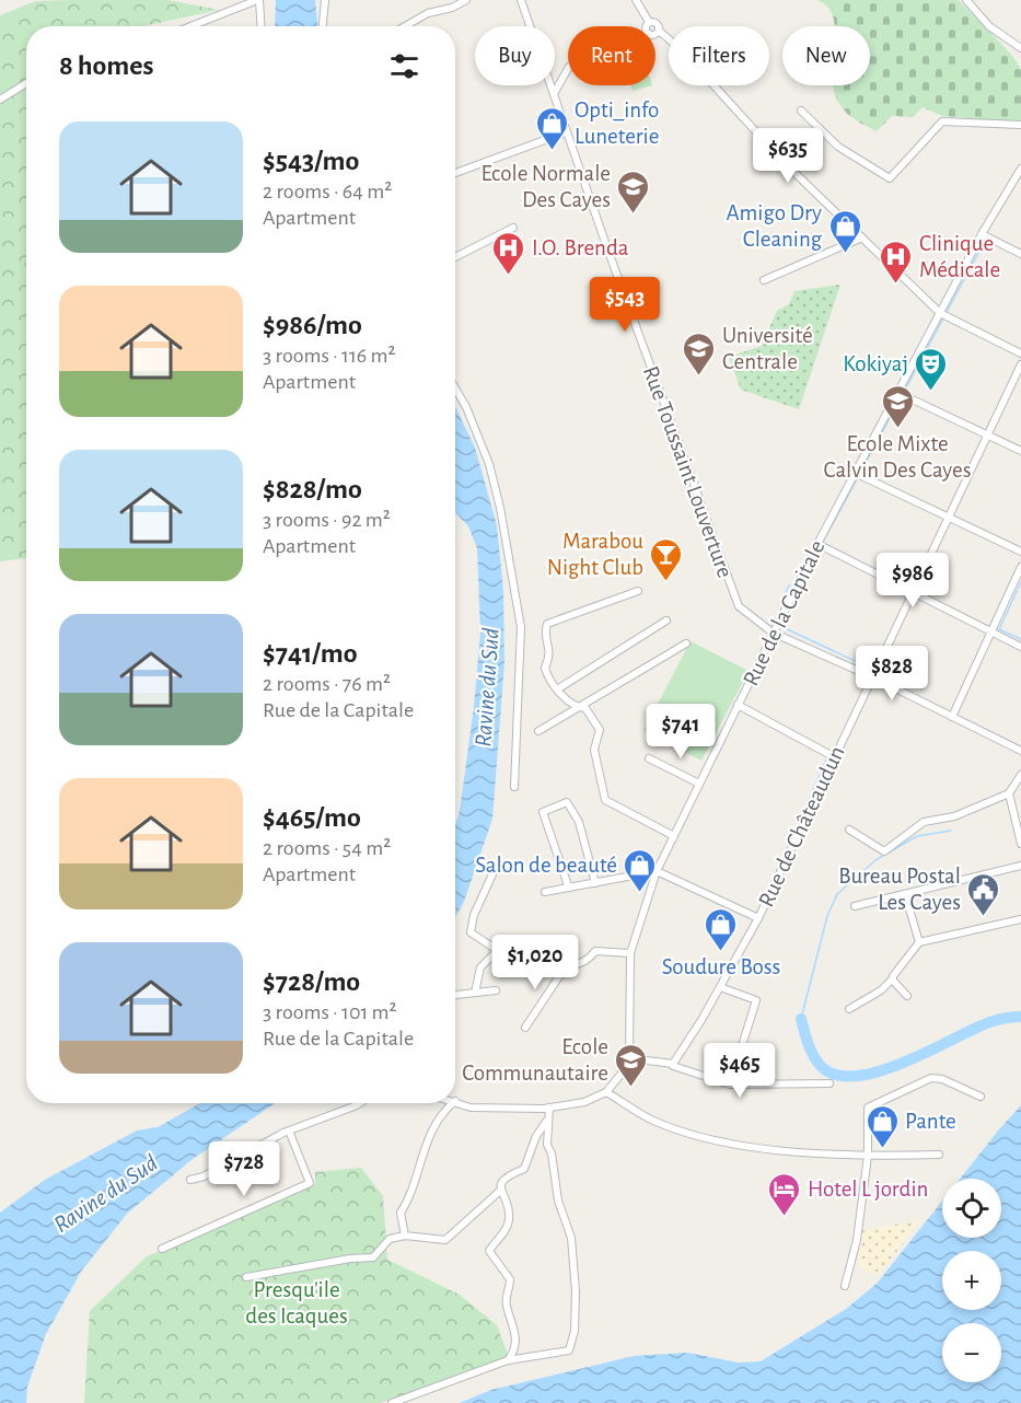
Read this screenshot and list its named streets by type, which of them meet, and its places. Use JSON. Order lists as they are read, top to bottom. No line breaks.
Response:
{"streets":{"street":["Rue Toussaint Louverture","Rue de la Capitale","Rue de Châteaudun"]},"crossings":[["Rue Toussaint Louverture","Rue de la Capitale"],["Rue Toussaint Louverture","Rue de Châteaudun"]],"water":["Ravine du Sud"],"parks":["Presqu'ile des Icaques"],"places":{"shop":["Opti_info Luneterie","Amigo Dry Cleaning","Salon de beauté","Soudure Boss","Pante"],"school or university":["Ecole Normale Des Cayes","Université Centrale","Ecole Mixte Calvin Des Cayes","Ecole Communautaire"],"hospital":["I.O. Brenda","Clinique Médicale"],"theatre":["Kokiyaj"],"bar":["Marabou Night Club"],"public building":["Bureau Postal Les Cayes"],"hotel":["Hotel L jordin"]},"page":{"chip":["Buy","Rent","Filters","New"],"heading":"8 homes","list":[{"name":"$543/mo","note":"2 rooms · 64 m² · Apartment"},{"name":"$986/mo","note":"3 rooms · 116 m² · Apartment"},{"name":"$828/mo","note":"3 rooms · 92 m² · Apartment"},{"name":"$741/mo","note":"2 rooms · 76 m² · Rue de la Capitale"},{"name":"$465/mo","note":"2 rooms · 54 m² · Apartment"},{"name":"$728/mo","note":"3 rooms · 101 m² · Rue de la Capitale"}],"price":["$635","$543","$986","$828","$741","$1,020","$465","$728"],"map_buttons":["+","−"]}}
